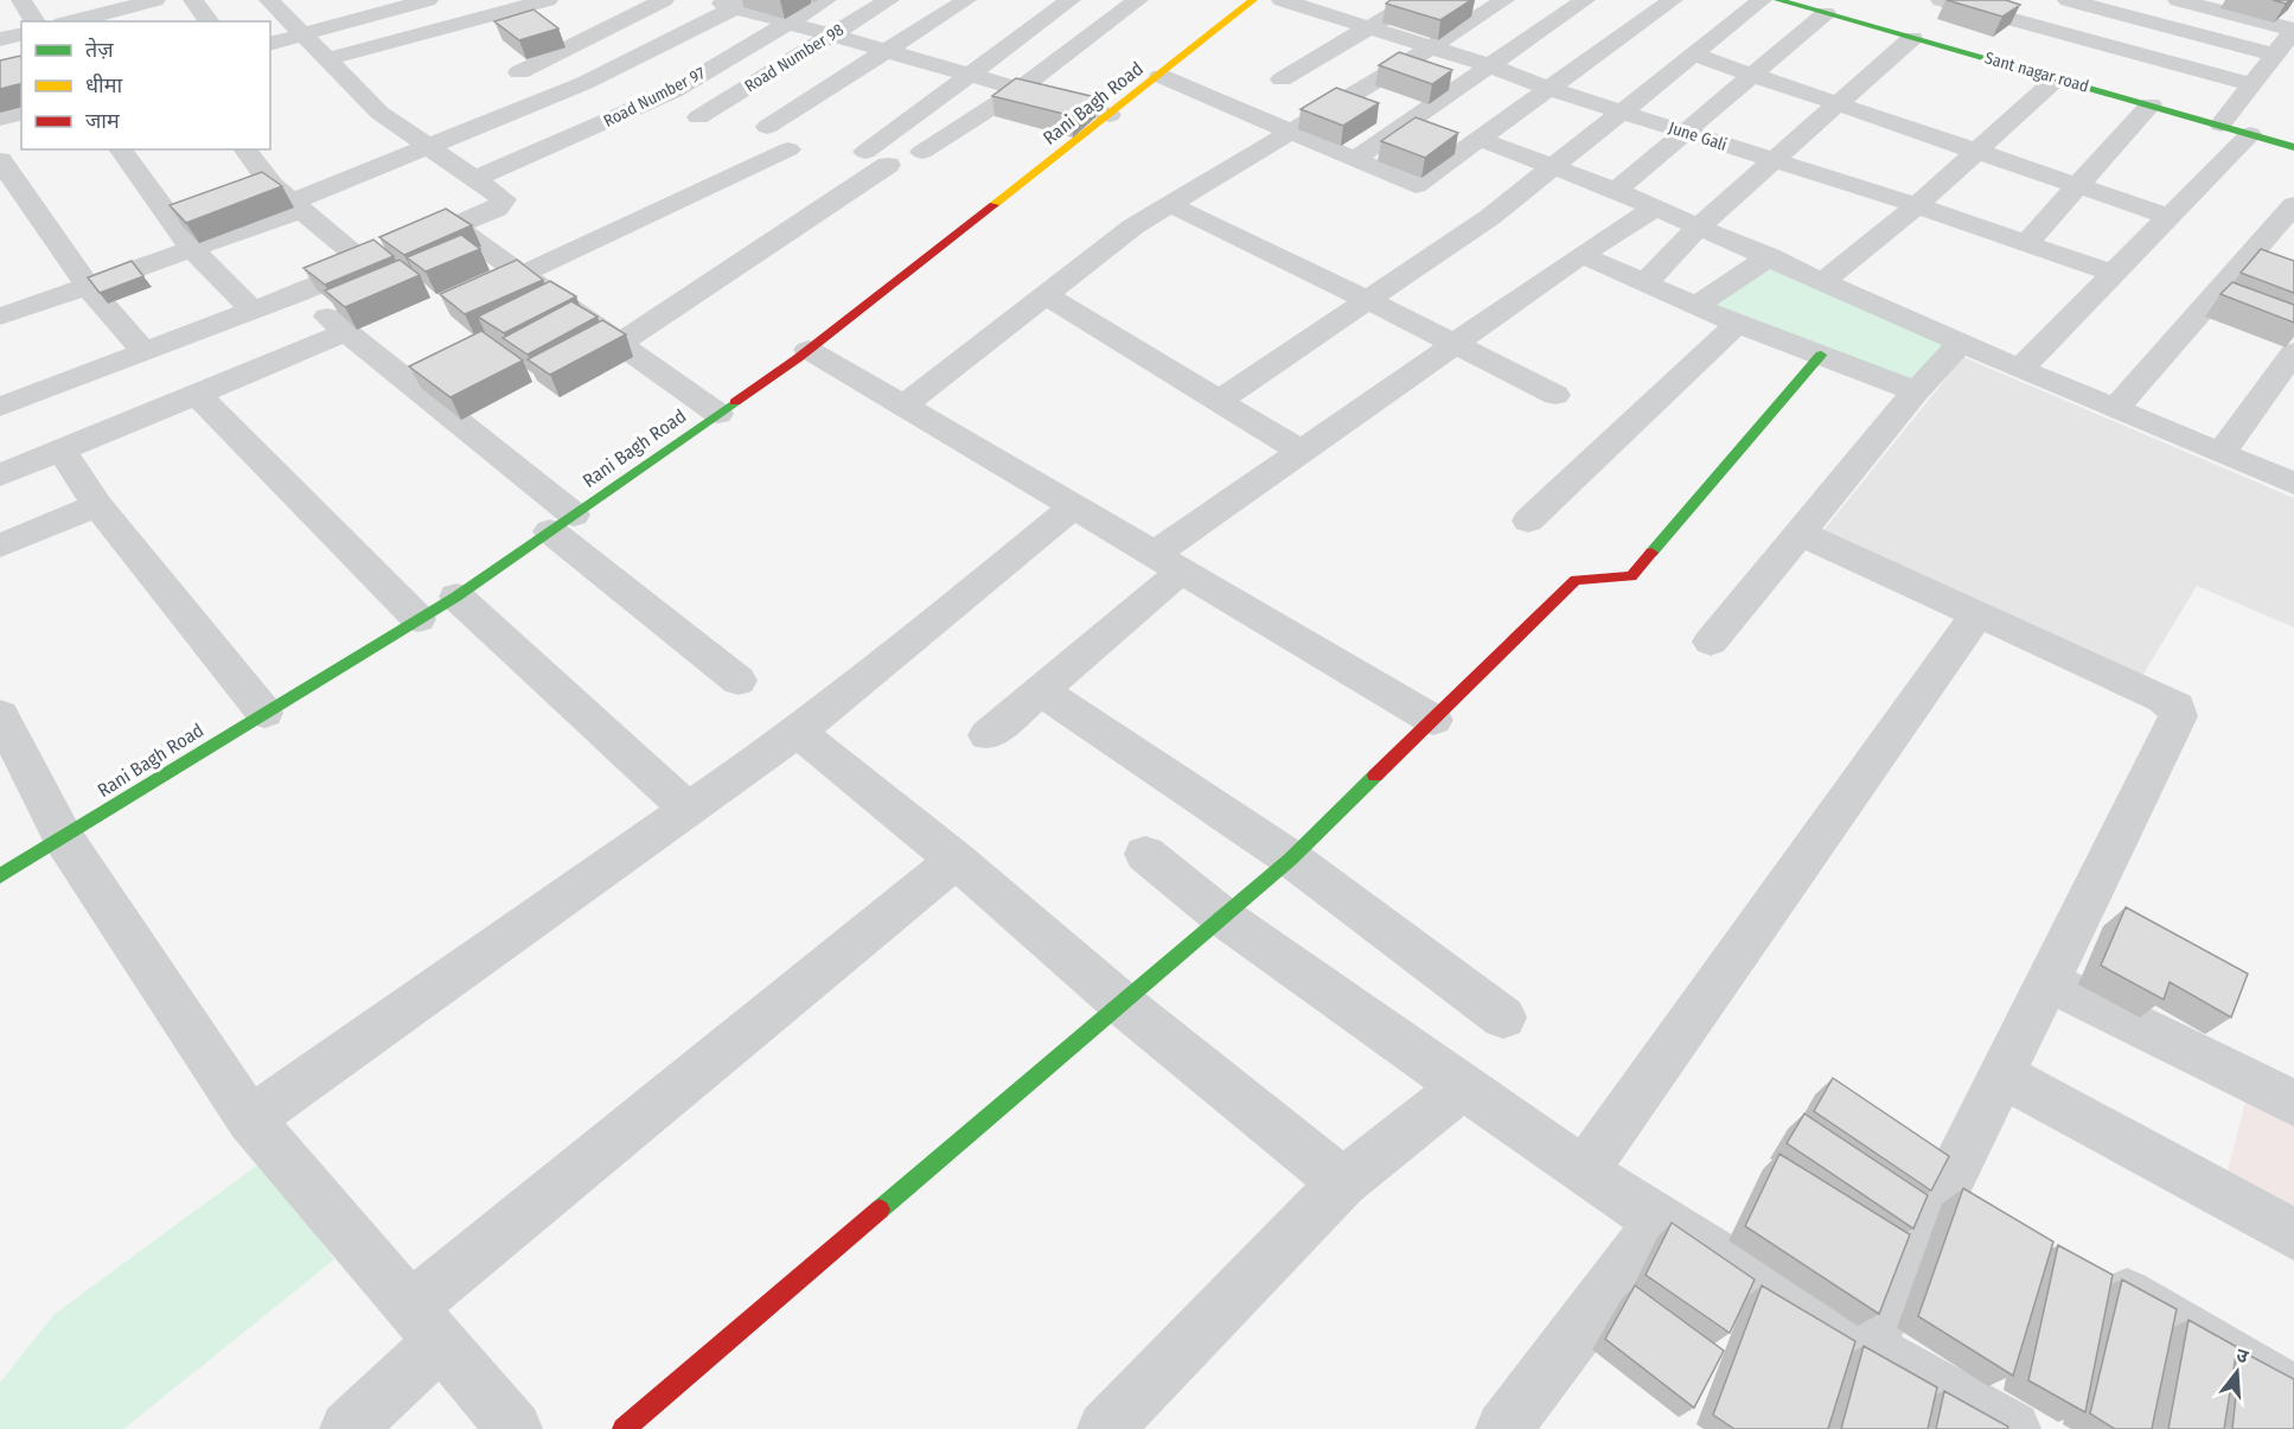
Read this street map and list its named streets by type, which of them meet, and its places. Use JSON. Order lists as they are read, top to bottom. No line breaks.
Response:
{"streets":{"street":["Road Number 98","Sant nagar road","Road Number 97","Rani Bagh Road","June Gali"]},"legend":["तेज़","धीमा","जाम"],"north":"top"}
